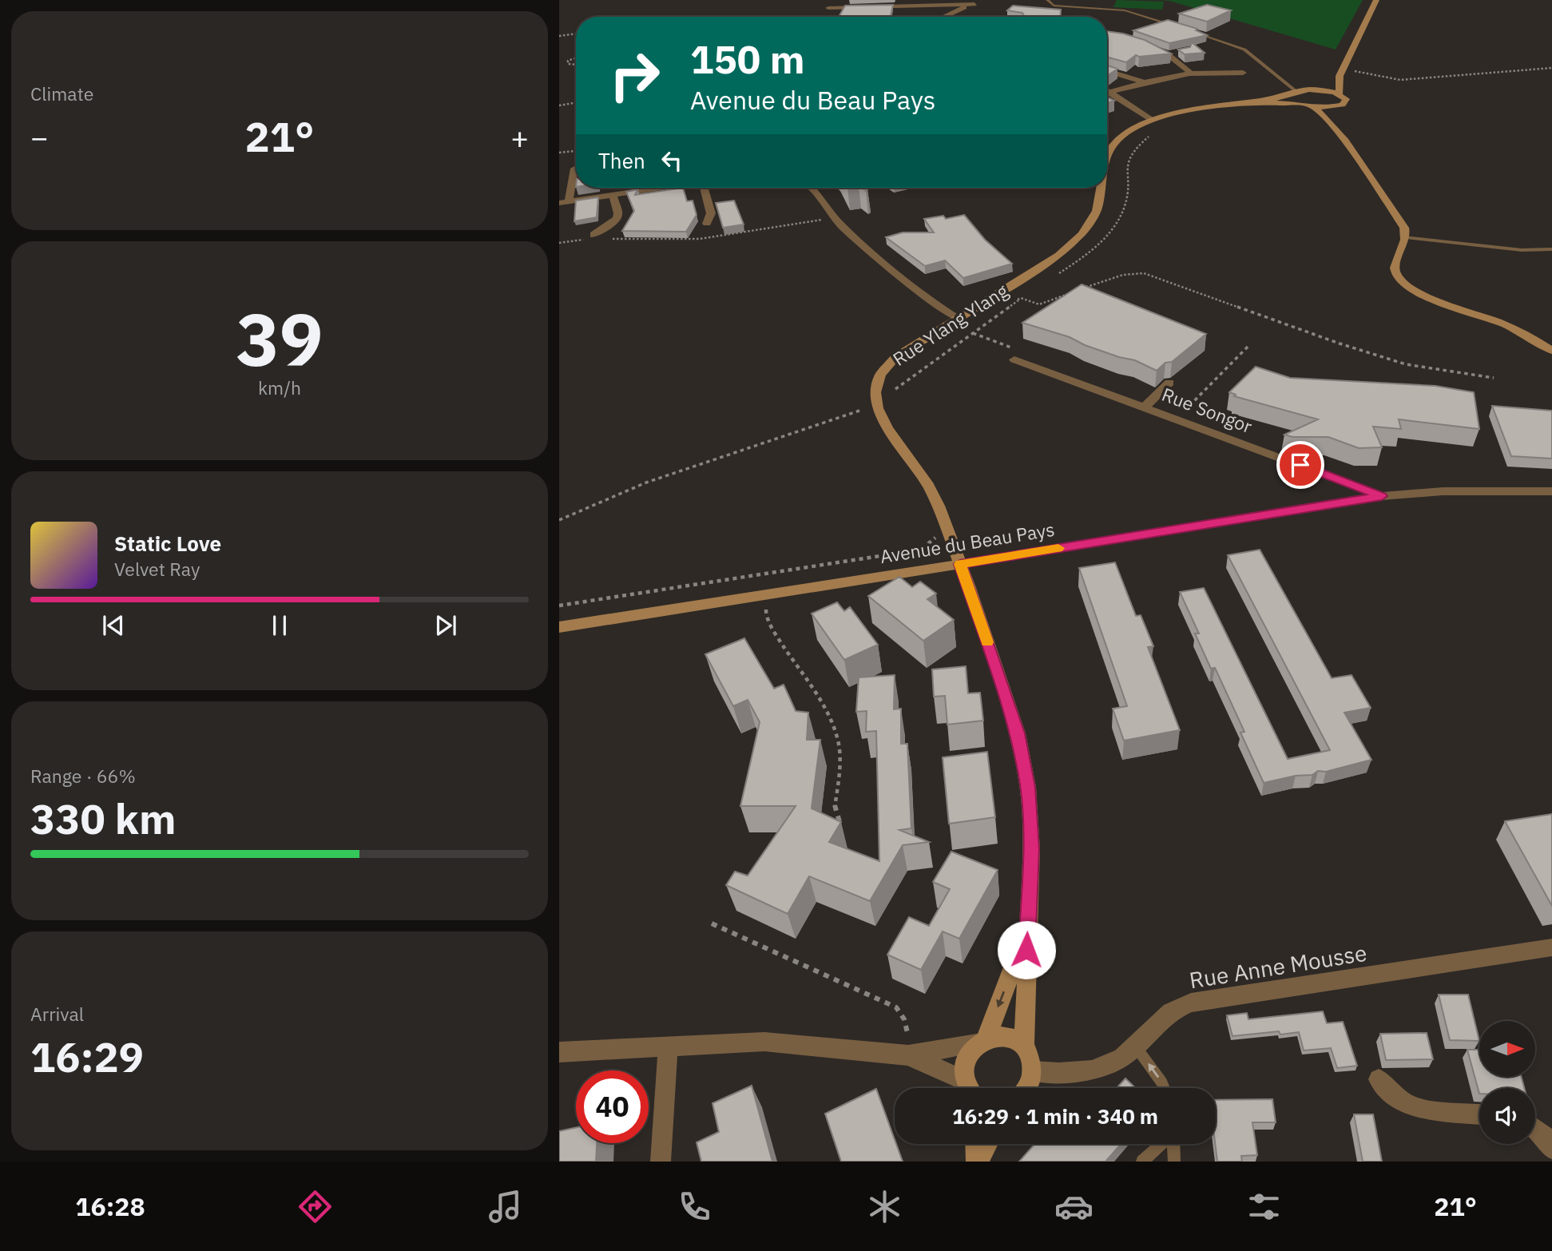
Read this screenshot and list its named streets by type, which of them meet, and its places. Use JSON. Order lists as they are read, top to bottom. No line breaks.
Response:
{"streets":{"street":["Rue Ylang Ylang","Rue Songor","Avenue du Beau Pays","Rue Anne Mousse"]},"crossings":[["Rue Ylang Ylang","Avenue du Beau Pays"],["Rue Songor","Avenue du Beau Pays"]],"north":"right","page":{"tile":["Climate",["39","km/h"],["Range · 66%","330 km"],["Arrival","16:29"]],"turn":["150 m","Avenue du Beau Pays"],"heat":["−","21°","+"],"then":"Then","song":["Static Love","Velvet Ray"],"limit":"40","trip":"16:29 · 1 min · 340 m","tabs":["16:28","21°"]}}
